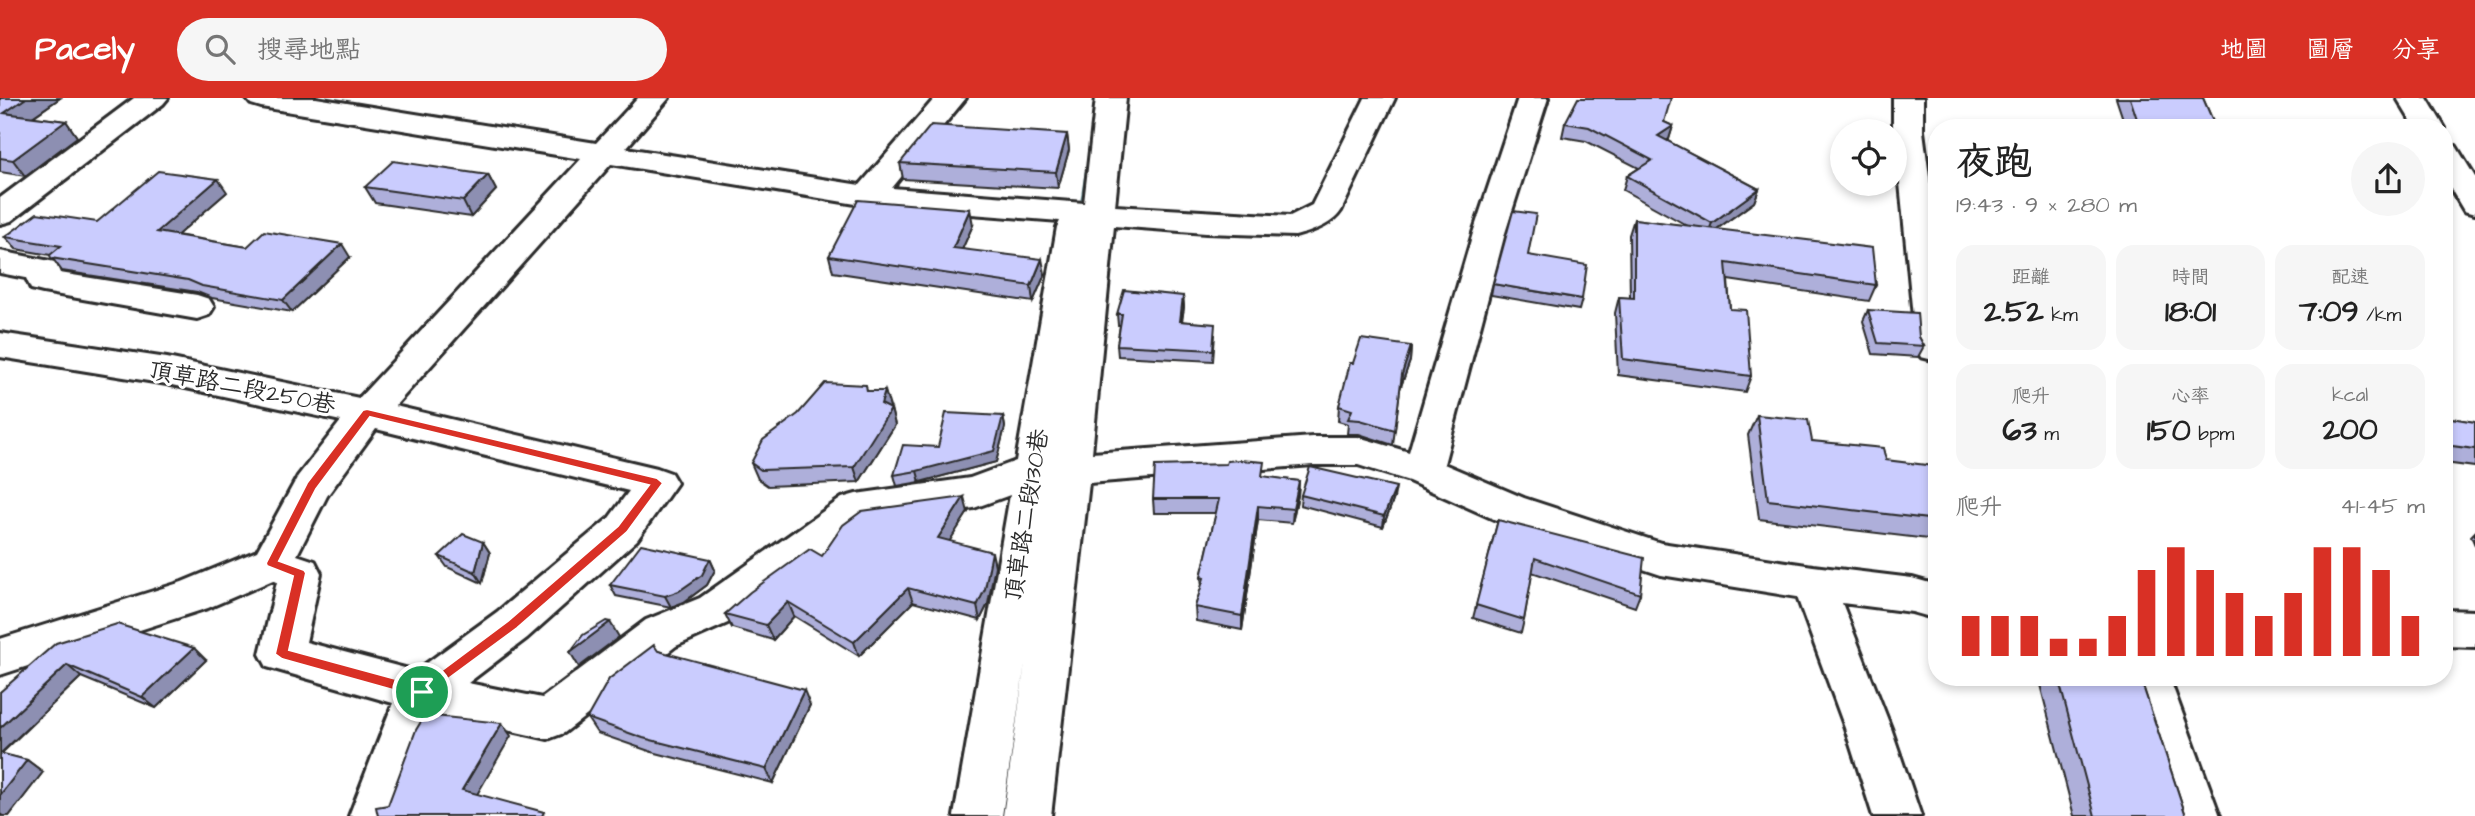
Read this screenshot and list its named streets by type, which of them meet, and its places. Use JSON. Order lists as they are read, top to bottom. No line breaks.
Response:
{"streets":{"street":["頂草路二段250巷","頂草路二段130巷"]},"page":{"header":"Pacely","search":"搜尋地點","nav":["地圖","圖層","分享"],"heading":["夜跑","19:43 · 9 × 280 m"],"stats":[["距離","2.52 km"],["時間","18:01"],["配速","7:09 /km"],["爬升","63 m"],["心率","150 bpm"],["kcal","200"]],"chart":["爬升","41–45 m"]}}
